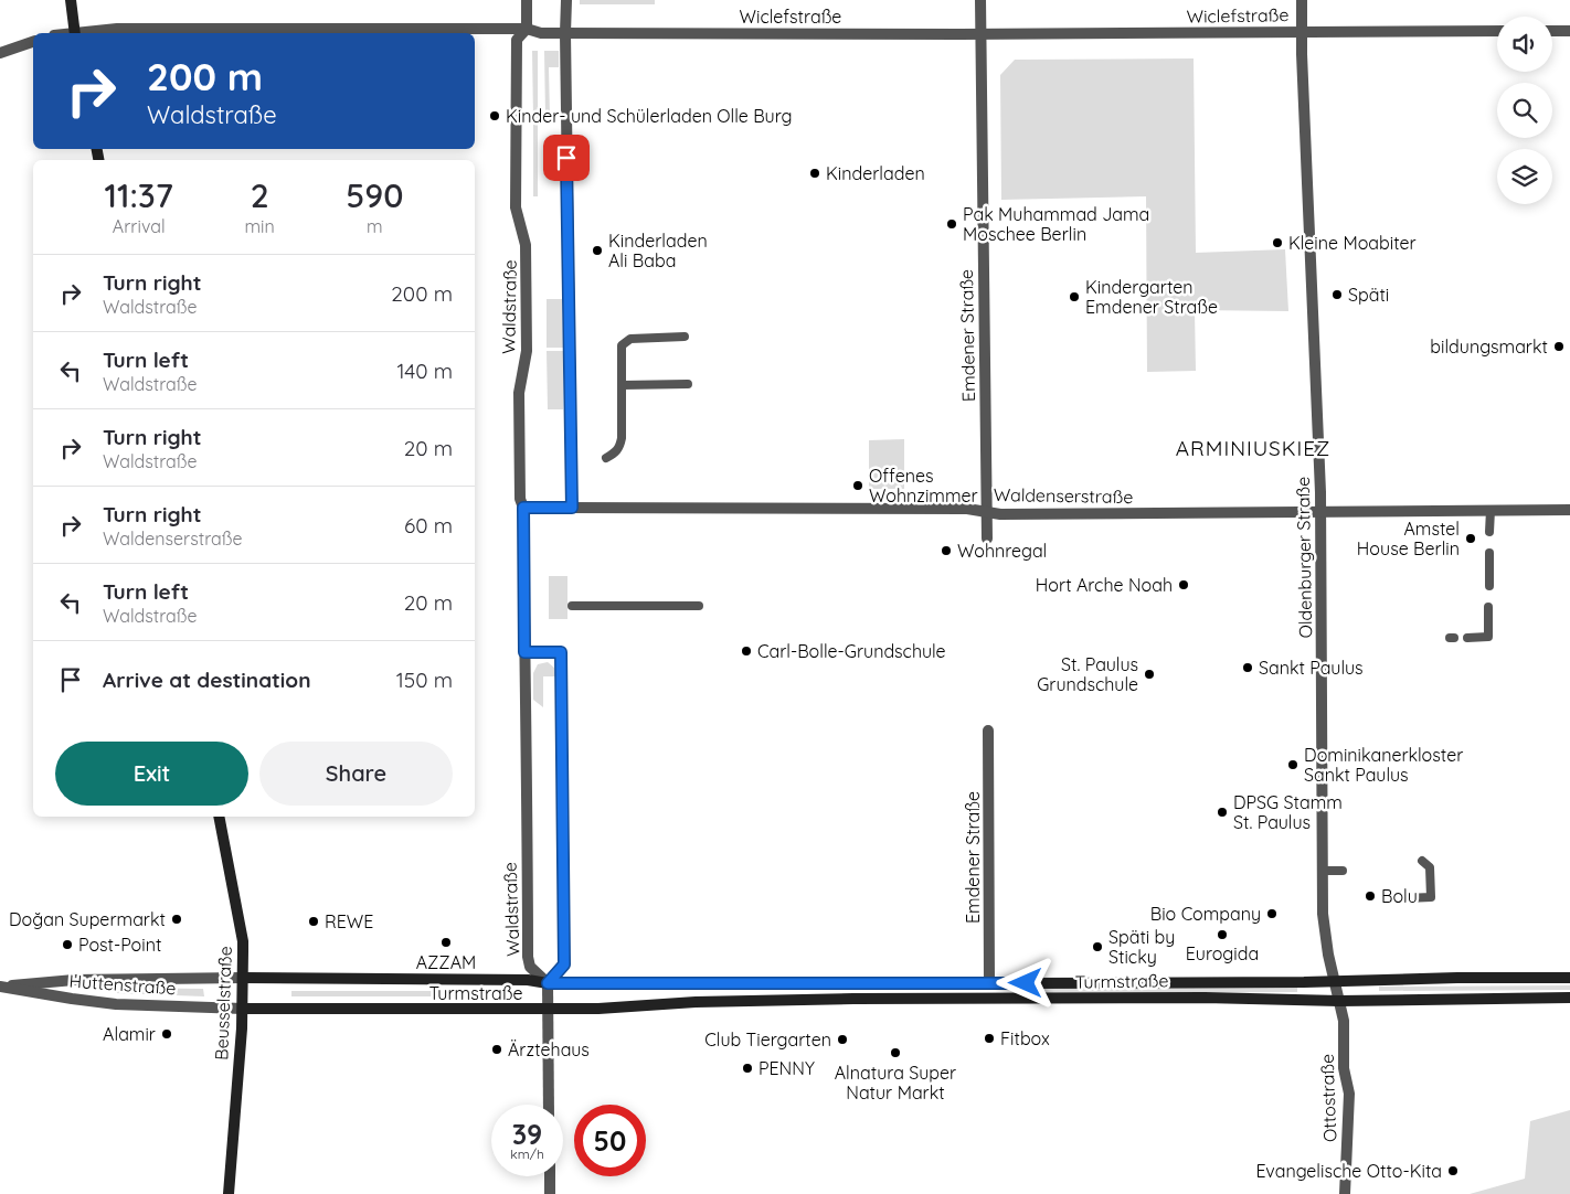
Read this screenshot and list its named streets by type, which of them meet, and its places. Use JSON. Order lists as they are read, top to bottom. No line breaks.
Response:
{"streets":{"main road":["Turmstraße","Beusselstraße"],"street":["Wiclefstraße","Waldstraße","Emdener Straße","Waldenserstraße","Oldenburger Straße","Huttenstraße","Ottostraße"]},"crossings":[["Wiclefstraße","Waldstraße"],["Wiclefstraße","Emdener Straße"],["Wiclefstraße","Oldenburger Straße"],["Waldstraße","Waldenserstraße"],["Waldstraße","Turmstraße"],["Emdener Straße","Waldenserstraße"],["Emdener Straße","Turmstraße"],["Waldenserstraße","Oldenburger Straße"],["Oldenburger Straße","Turmstraße"],["Oldenburger Straße","Ottostraße"],["Turmstraße","Huttenstraße"],["Turmstraße","Beusselstraße"],["Turmstraße","Ottostraße"],["Huttenstraße","Beusselstraße"]],"districts":["ARMINIUSKIEZ"],"places":["Kinder- und Schülerladen Olle Burg","Kinderladen","Pak Muhammad Jama Moschee Berlin","Kleine Moabiter","Kinderladen Ali Baba","Späti","Kindergarten Emdener Straße","bildungsmarkt","Offenes Wohnzimmer","Amstel House Berlin","Wohnregal","Hort Arche Noah","Carl-Bolle-Grundschule","Sankt Paulus","St. Paulus Grundschule","Dominikanerkloster Sankt Paulus","DPSG Stamm St. Paulus","Bolu","Bio Company","Doğan Supermarkt","REWE","Eurogida","AZZAM","Post-Point","Späti by Sticky","Alamir","Fitbox","Club Tiergarten","Ärztehaus","Alnatura Super Natur Markt","PENNY","Evangelische Otto-Kita"],"page":{"turn":["200 m","Waldstraße"],"eta":["11:37","Arrival","2","min","590","m"],"list":[{"name":"Turn right","note":"Waldstraße","value":"200 m"},{"name":"Turn left","note":"Waldstraße","value":"140 m"},{"name":"Turn right","note":"Waldstraße","value":"20 m"},{"name":"Turn right","note":"Waldenserstraße","value":"60 m"},{"name":"Turn left","note":"Waldstraße","value":"20 m"},{"name":"Arrive at destination","value":"150 m"}],"buttons":["Exit","Share"],"speed":"39 km/h","limit":"50"}}
